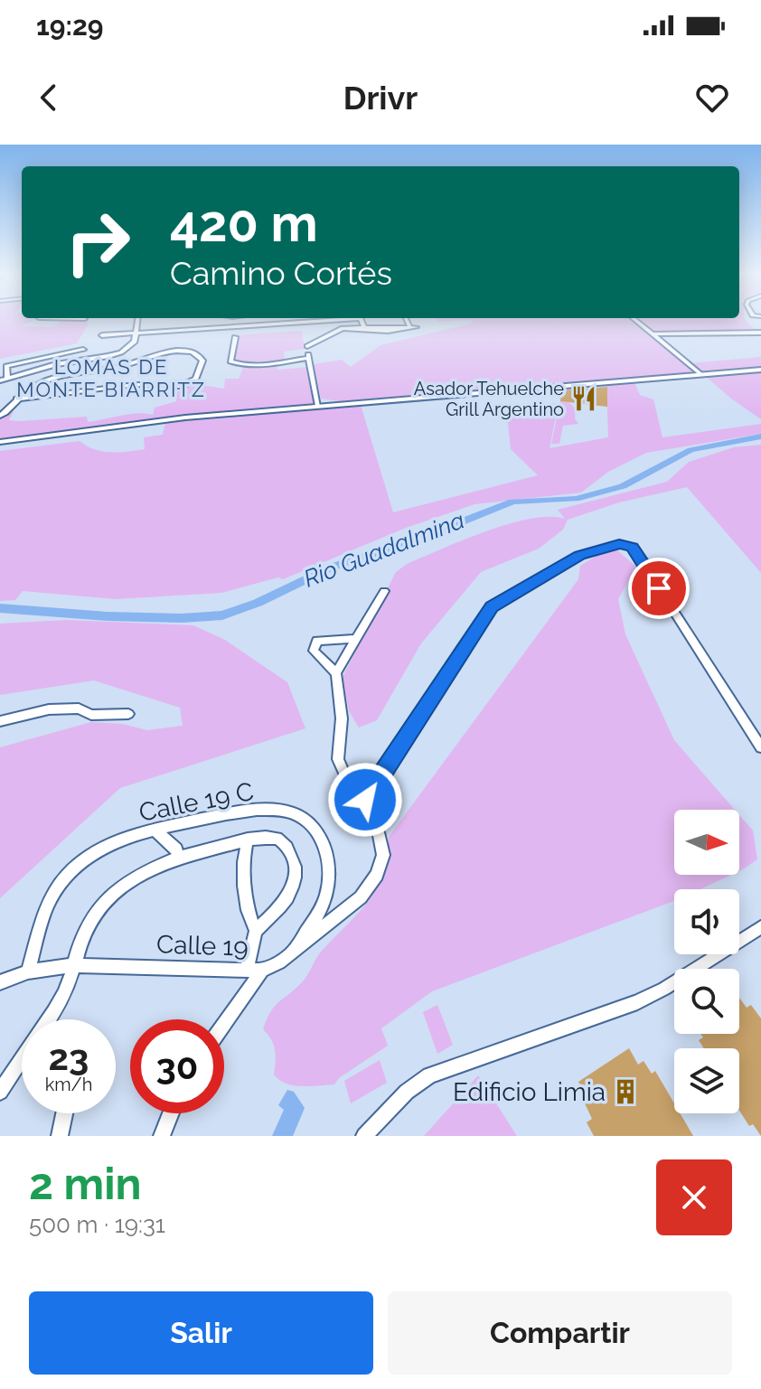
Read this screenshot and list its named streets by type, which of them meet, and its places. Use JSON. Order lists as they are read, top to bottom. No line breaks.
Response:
{"streets":{"street":["Calle 19 C","Calle 19"]},"crossings":[["Calle 19 C","Calle 19"]],"districts":["LOMAS DE MONTE BIARRITZ"],"water":["Rio Guadalmina"],"places":{"restaurant":["Asador Tehuelche Grill Argentino"],"building":["Edificio Limia"]},"north":"right","page":{"status":"19:29","header":"Drivr","turn":["420 m","Camino Cortés"],"speed":"23 km/h","limit":"30","heading":["2 min","500 m · 19:31"],"buttons":["Salir","Compartir"]}}
